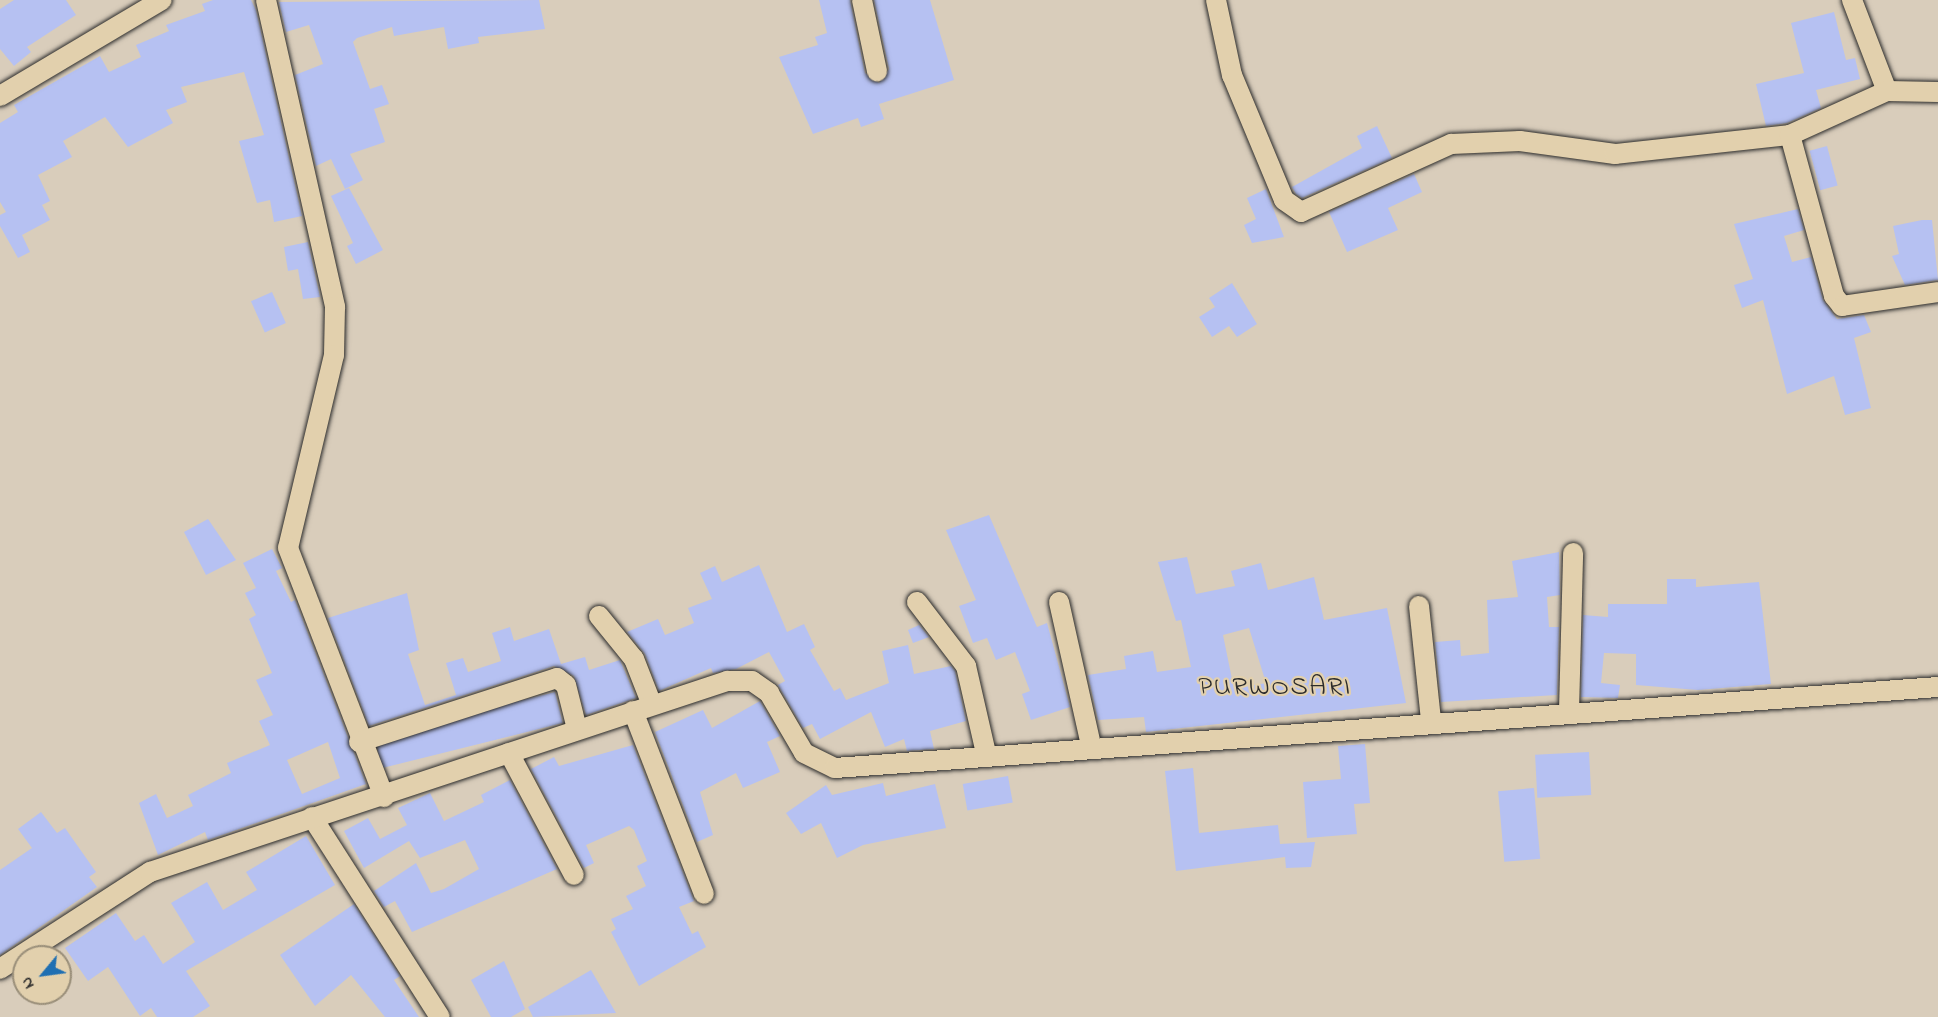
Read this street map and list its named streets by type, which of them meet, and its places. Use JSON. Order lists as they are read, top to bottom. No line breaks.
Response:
{"districts":["PURWOSARI"],"north":"bottom left"}
